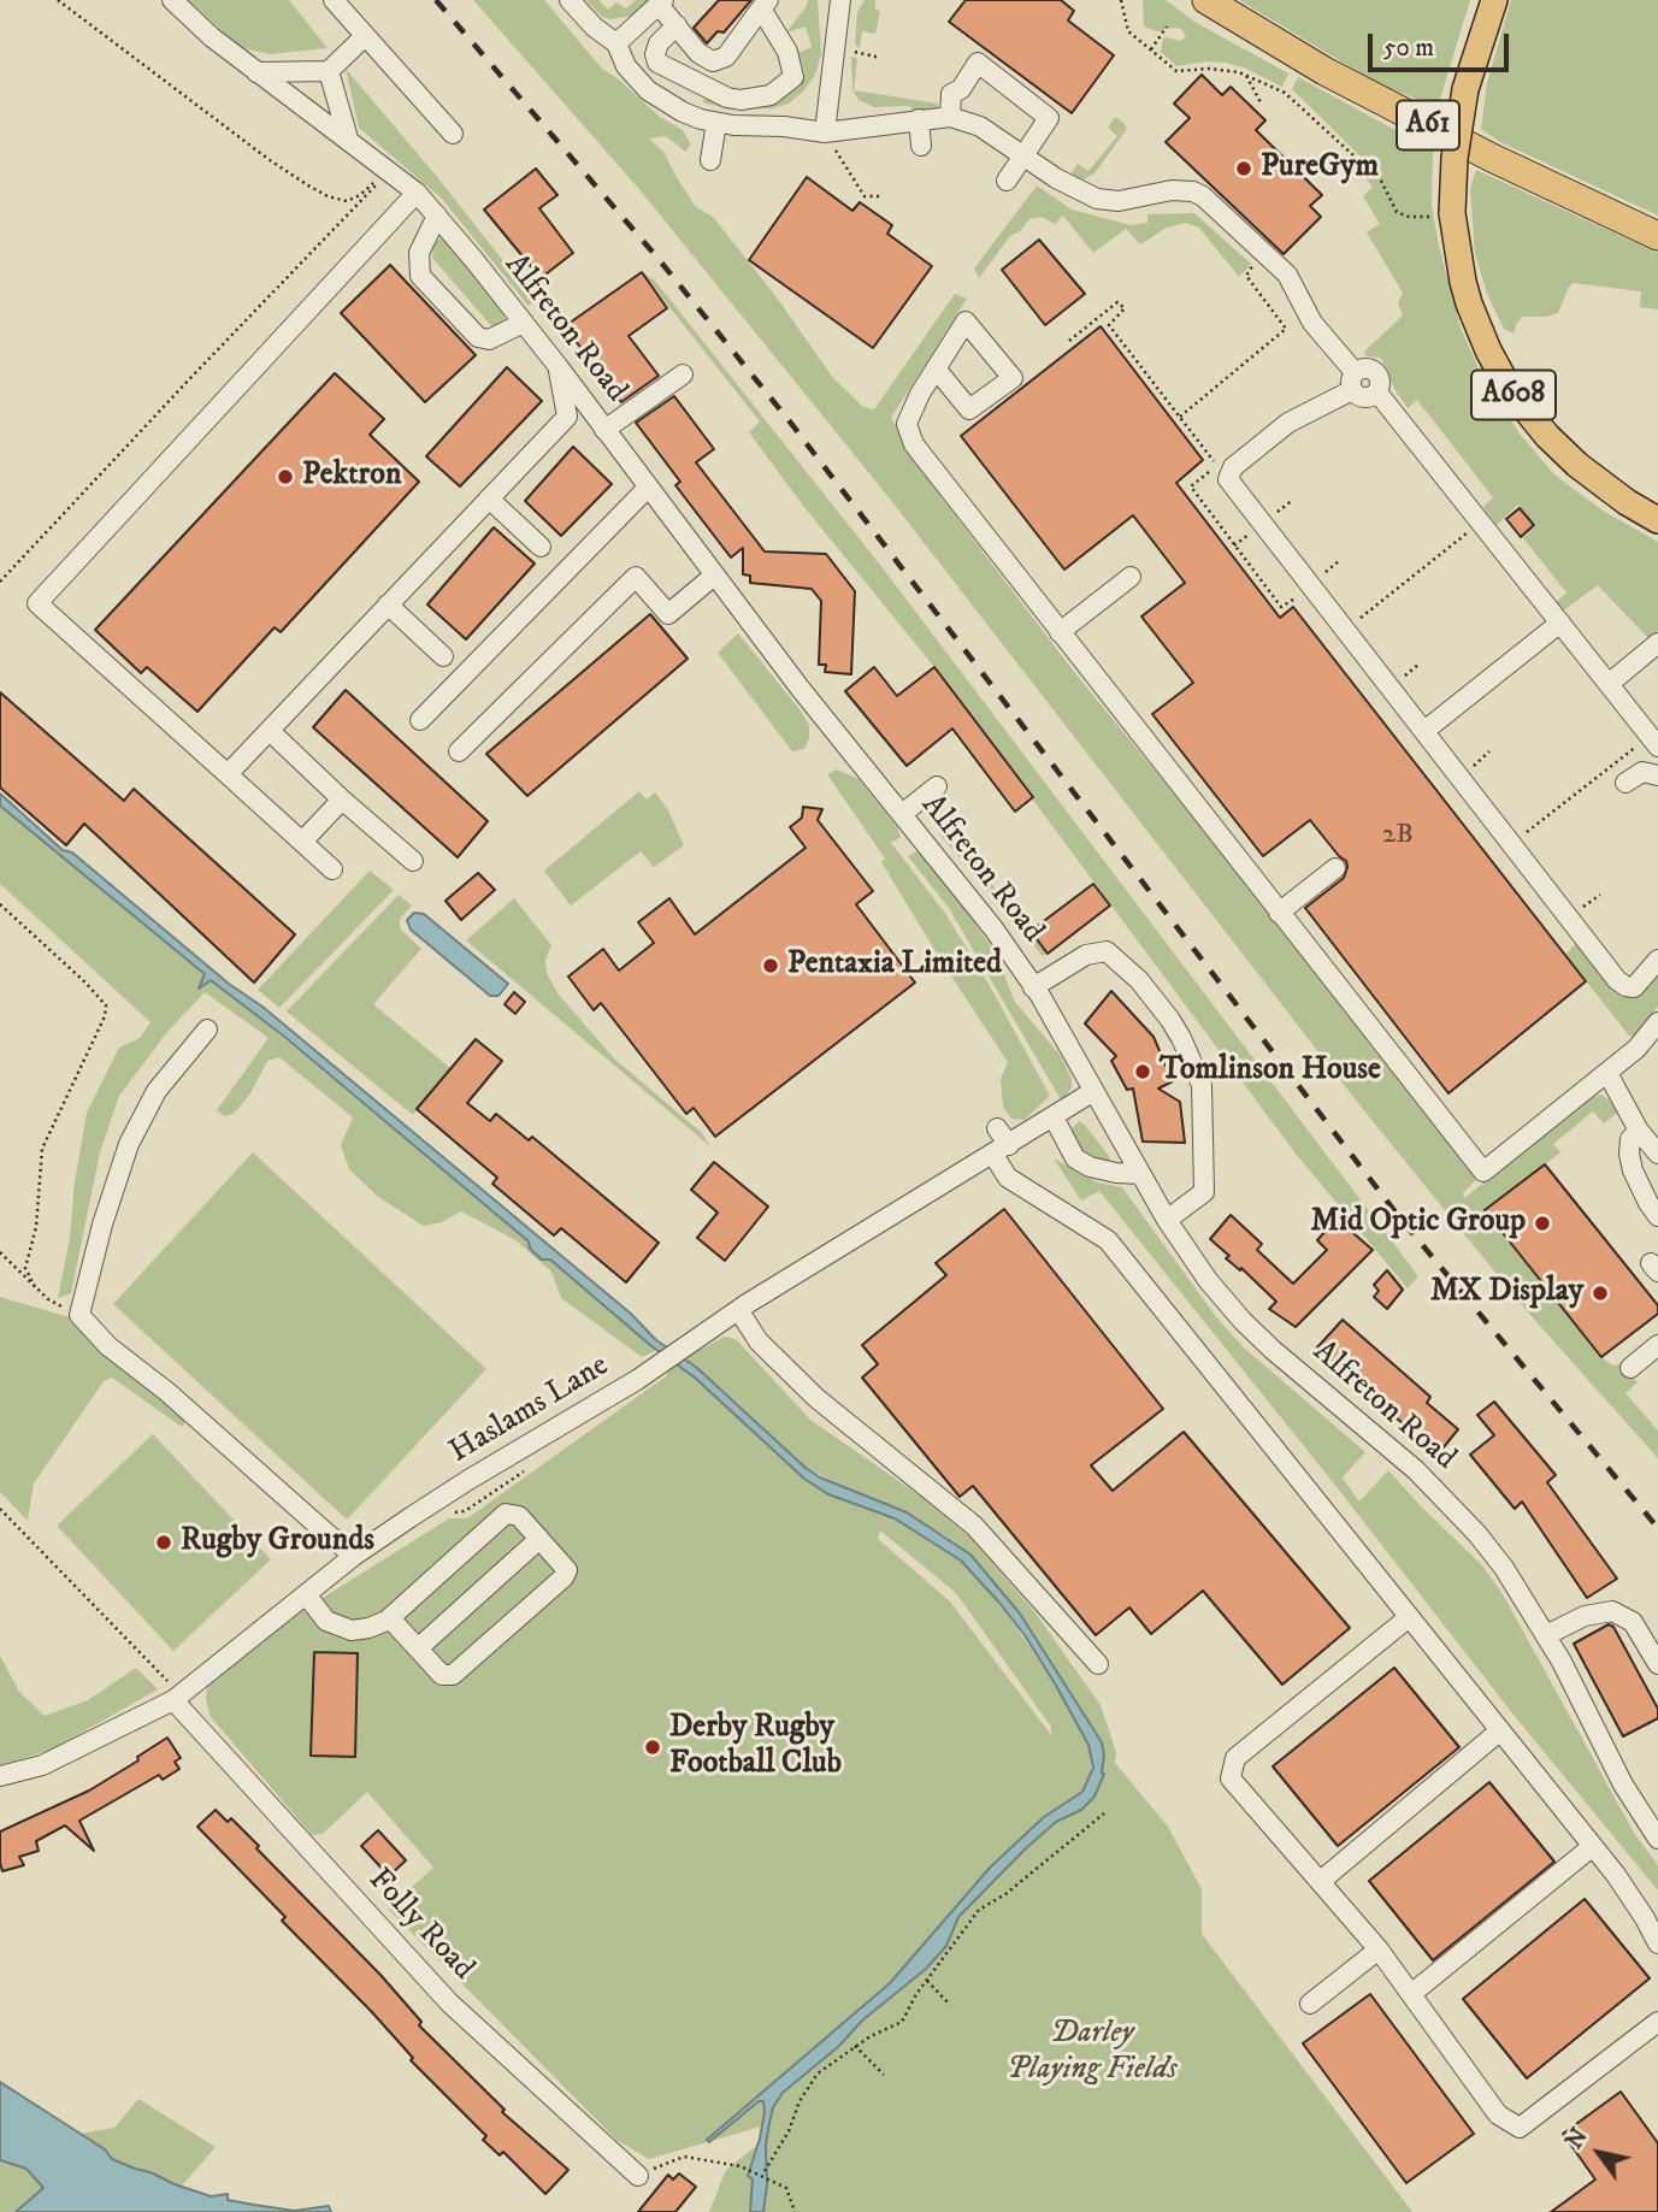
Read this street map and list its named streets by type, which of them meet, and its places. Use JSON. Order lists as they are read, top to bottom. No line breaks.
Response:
{"streets":{"highway":["A61"],"main road":["A608"],"street":["Alfreton Road","Haslams Lane","Folly Road"]},"crossings":[["Alfreton Road","Haslams Lane"],["Haslams Lane","Folly Road"]],"parks":["Darley Playing Fields"],"places":["PureGym","Pektron","Pentaxia Limited","Tomlinson House","Mid Optic Group","MX Display","Rugby Grounds","Derby Rugby Football Club"],"house_numbers":["2B"],"scale_bar":"50 m","north":"top left"}
